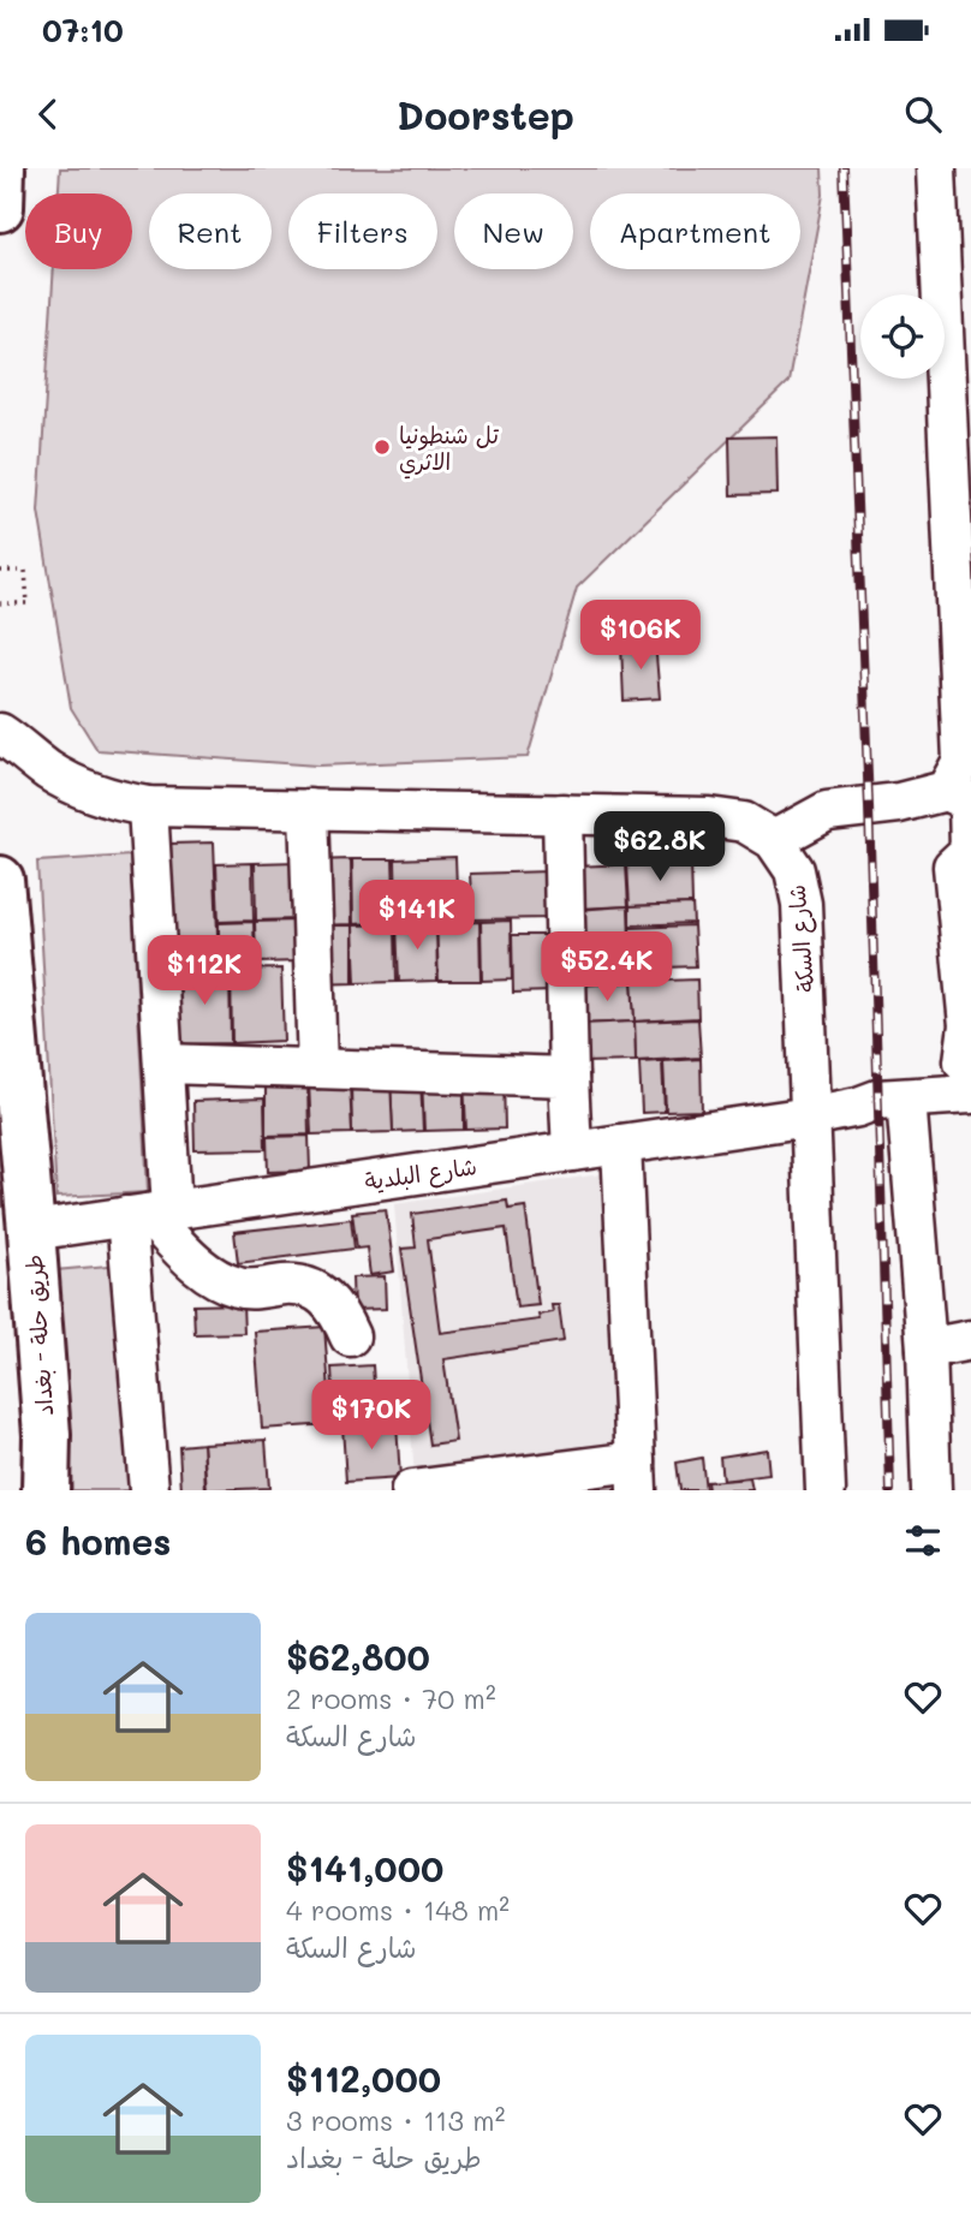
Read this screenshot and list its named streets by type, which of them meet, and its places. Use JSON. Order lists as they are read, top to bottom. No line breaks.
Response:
{"streets":{"main road":["طريق حلة - بغداد"],"street":["شارع السكة","شارع البلدية"]},"crossings":[["شارع السكة","شارع البلدية"],["شارع البلدية","طريق حلة - بغداد"]],"places":["تل شنطونيا الاثري"],"page":{"status":"07:10","header":"Doorstep","chip":["Buy","Rent","Filters","New","Apartment"],"price":["$106K","$62.8K","$141K","$52.4K","$112K","$170K"],"heading":"6 homes","list":[{"name":"$62,800","note":"2 rooms · 70 m² · شارع السكة"},{"name":"$141,000","note":"4 rooms · 148 m² · شارع السكة"},{"name":"$112,000","note":"3 rooms · 113 m² · طريق حلة - بغداد"}]}}
